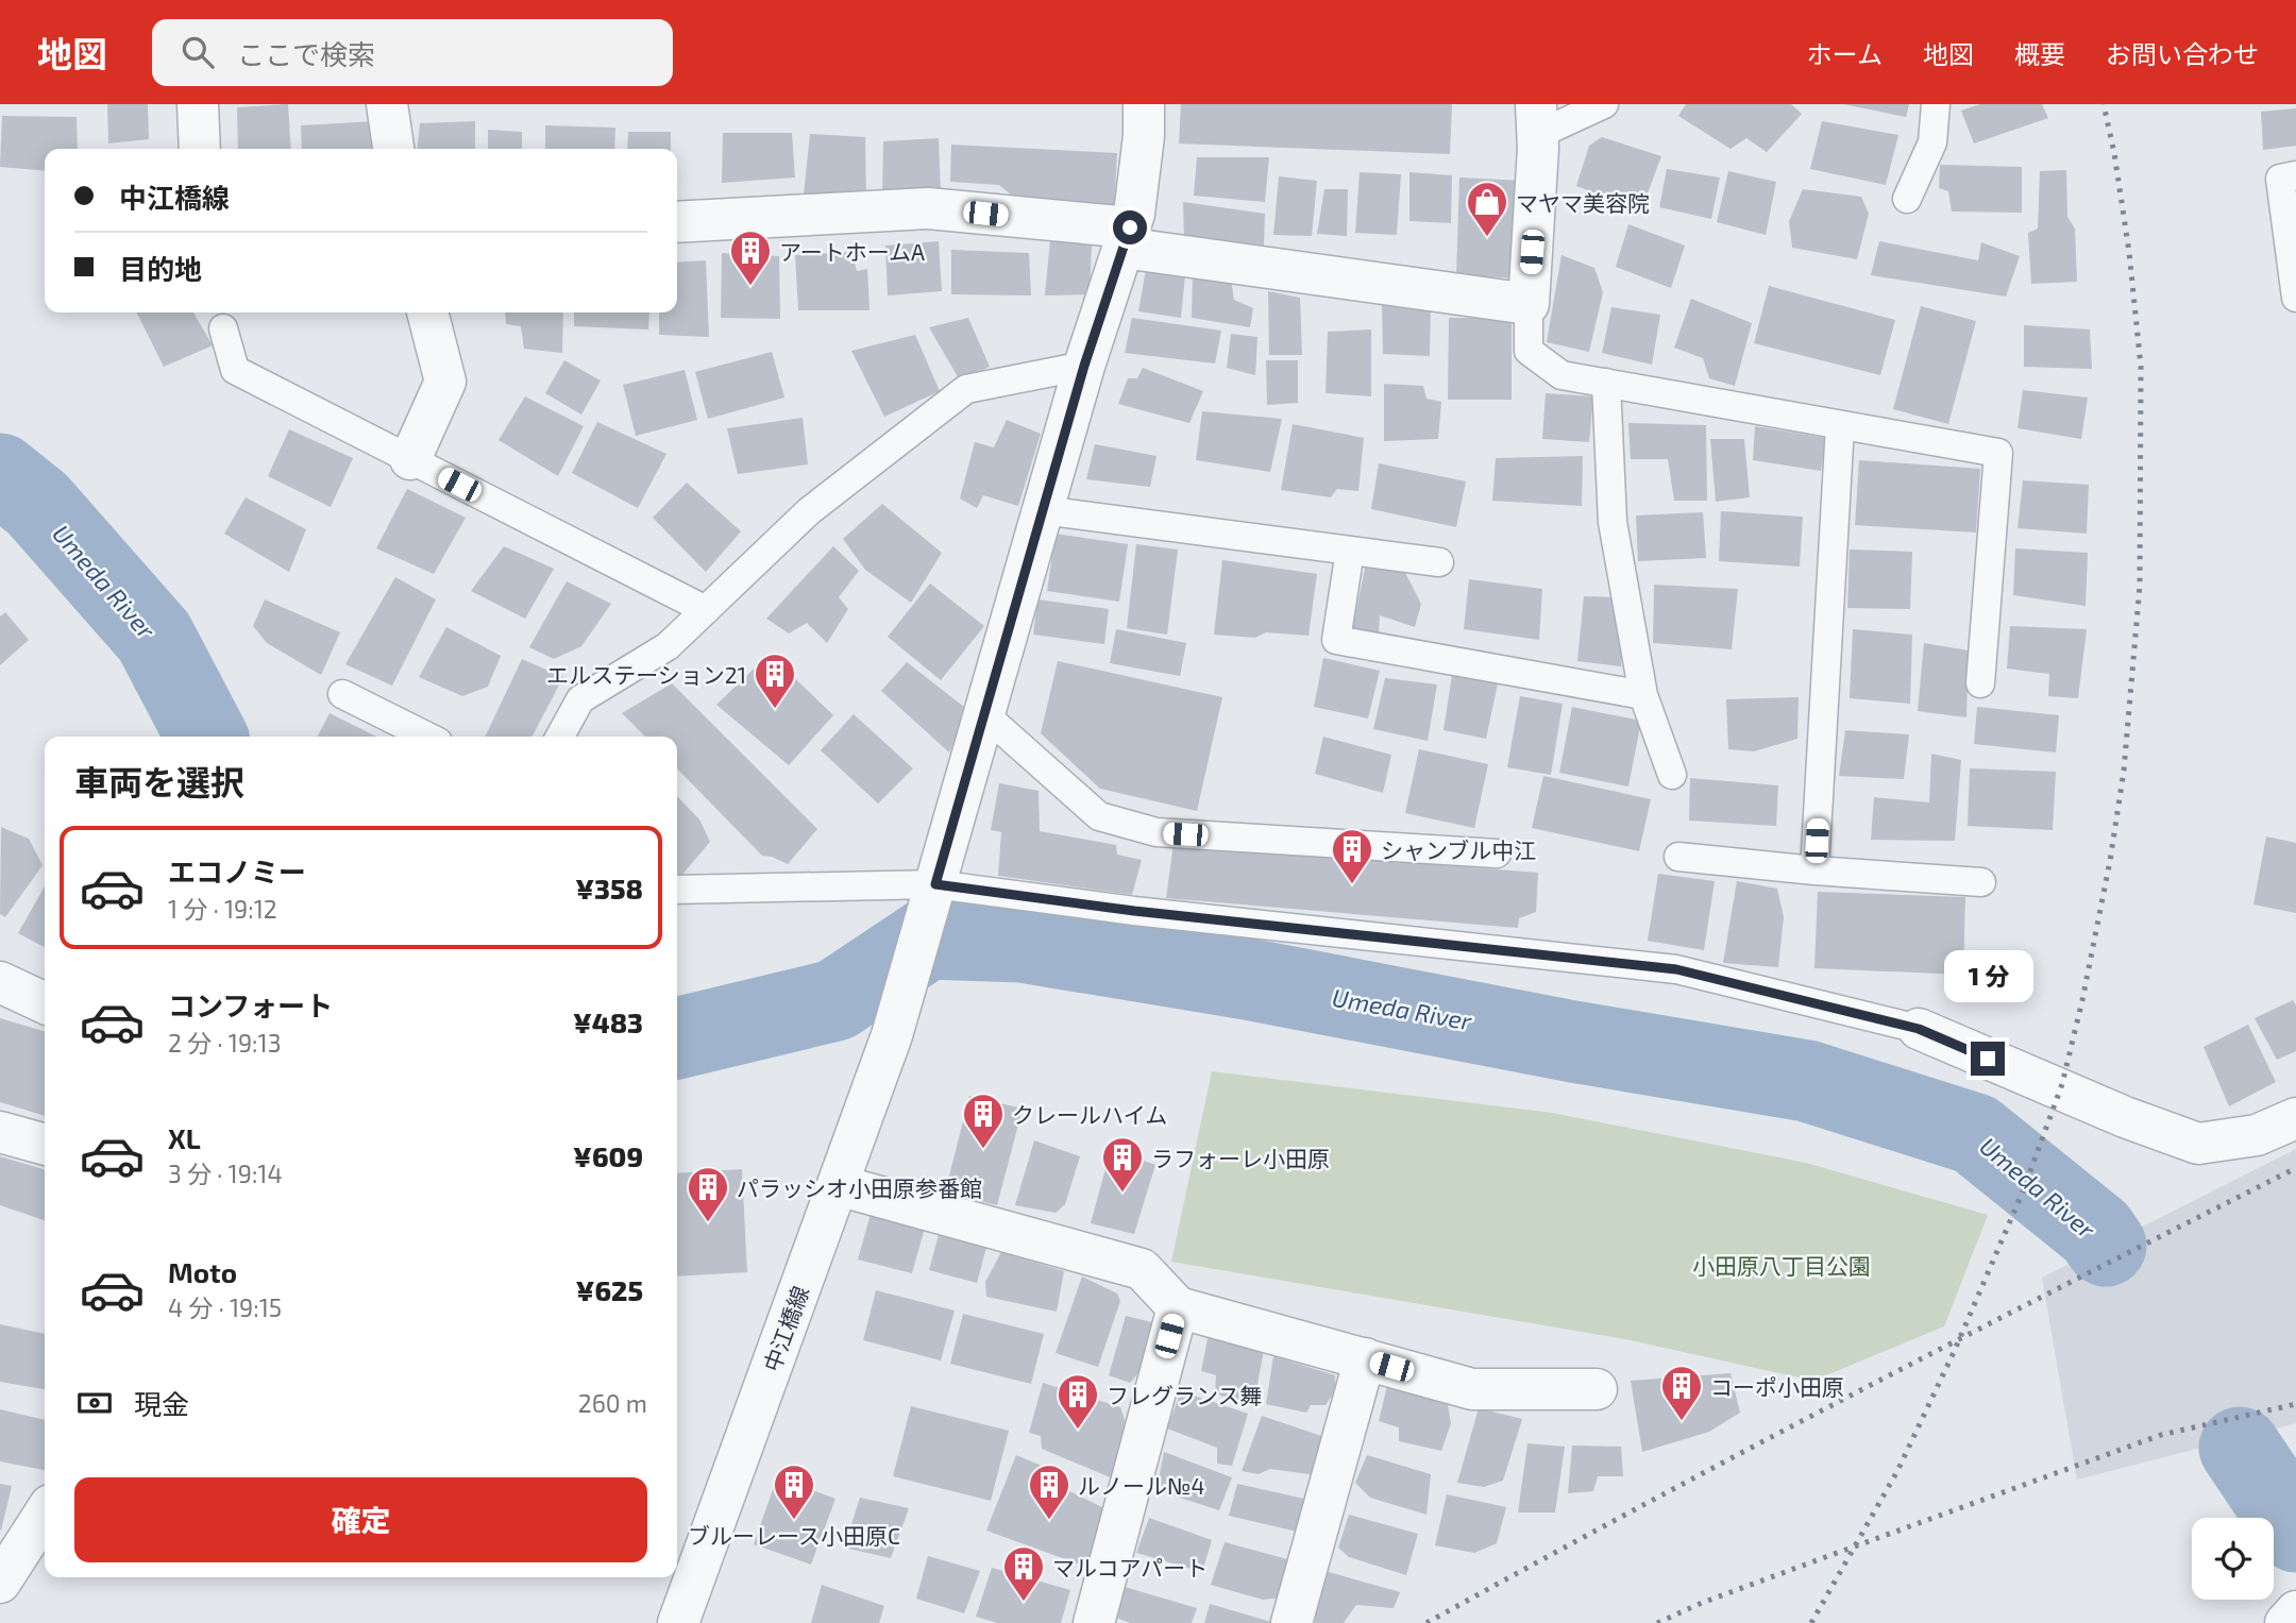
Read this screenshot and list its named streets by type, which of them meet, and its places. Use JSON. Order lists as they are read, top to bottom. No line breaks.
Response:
{"streets":{"street":["中江橋線"]},"water":["Umeda River"],"parks":["小田原八丁目公園"],"places":{"shop":["マヤマ美容院"],"building":["アートホームA","エルステーション21","シャンブル中江","クレールハイム","ラフォーレ小田原","パラッシオ小田原参番館","コーポ小田原","フレグランス舞","ブルーレース小田原C","ルノール№4","マルコアパート"]},"page":{"header":"地図","search":"ここで検索","nav":["ホーム","地図","概要","お問い合わせ"],"banner":["中江橋線","目的地"],"heading":"車両を選択","list":[{"name":"エコノミー","note":"1 分 · 19:12","value":"¥358"},{"name":"コンフォート","note":"2 分 · 19:13","value":"¥483"},{"name":"XL","note":"3 分 · 19:14","value":"¥609"},{"name":"Moto","note":"4 分 · 19:15","value":"¥625"}],"bubble":"1 分","pay":["現金","260 m"],"buttons":"確定"}}
